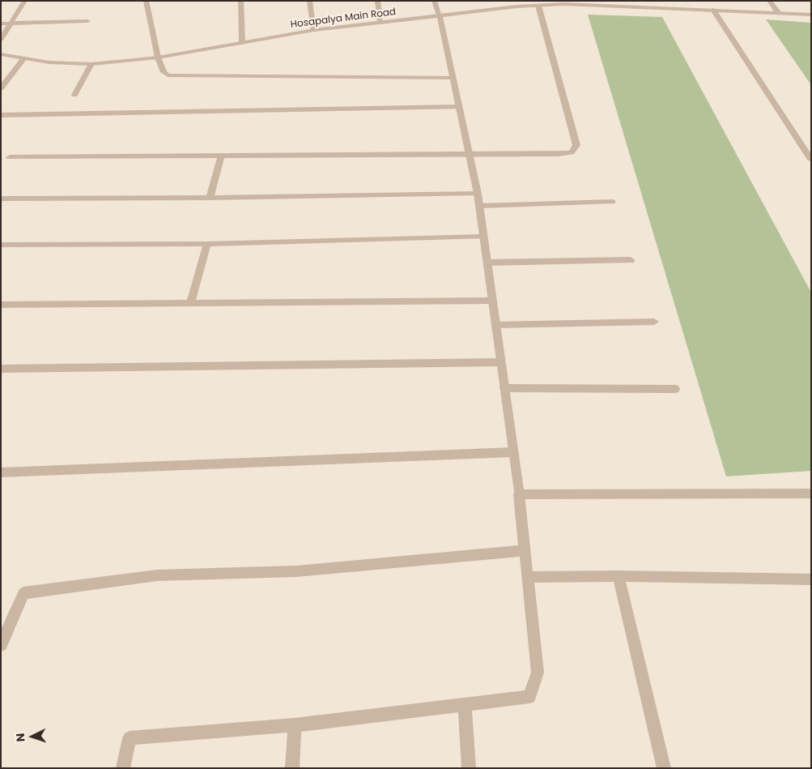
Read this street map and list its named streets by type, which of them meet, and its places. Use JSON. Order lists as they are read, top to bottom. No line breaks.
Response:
{"streets":{"street":["Hosapalya Main Road"]},"north":"left"}
